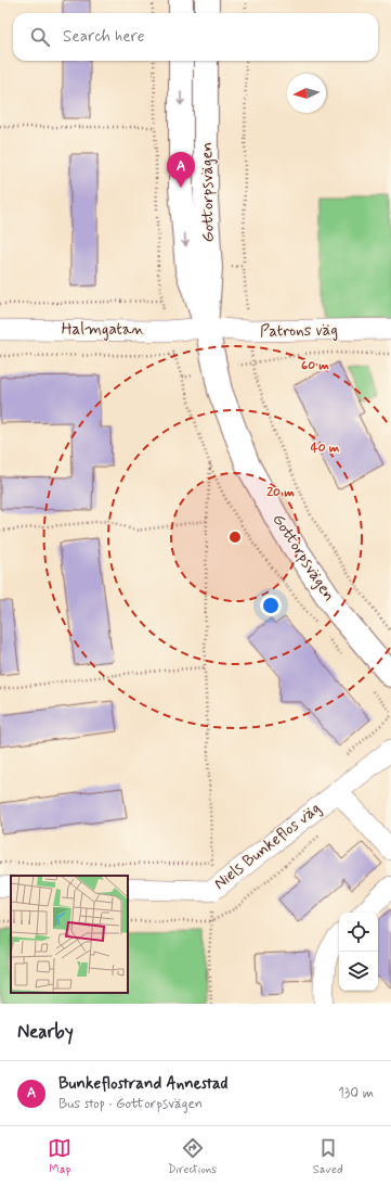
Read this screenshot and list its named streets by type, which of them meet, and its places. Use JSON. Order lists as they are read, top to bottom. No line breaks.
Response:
{"streets":{"street":["Gottorpsvägen","Halmgatan","Patrons väg","Niels Bunkeflos väg"]},"crossings":[["Gottorpsvägen","Halmgatan"],["Gottorpsvägen","Patrons väg"],["Halmgatan","Patrons väg"]],"north":"left","page":{"search":"Search here","pins":"A","heading":"Nearby","list":[{"mark":"A","name":"Bunkeflostrand Annestad","note":"Bus stop · Gottorpsvägen","value":"130 m"}],"nav":["Map","Directions","Saved"]},"rings":["60 m","40 m","20 m"]}
